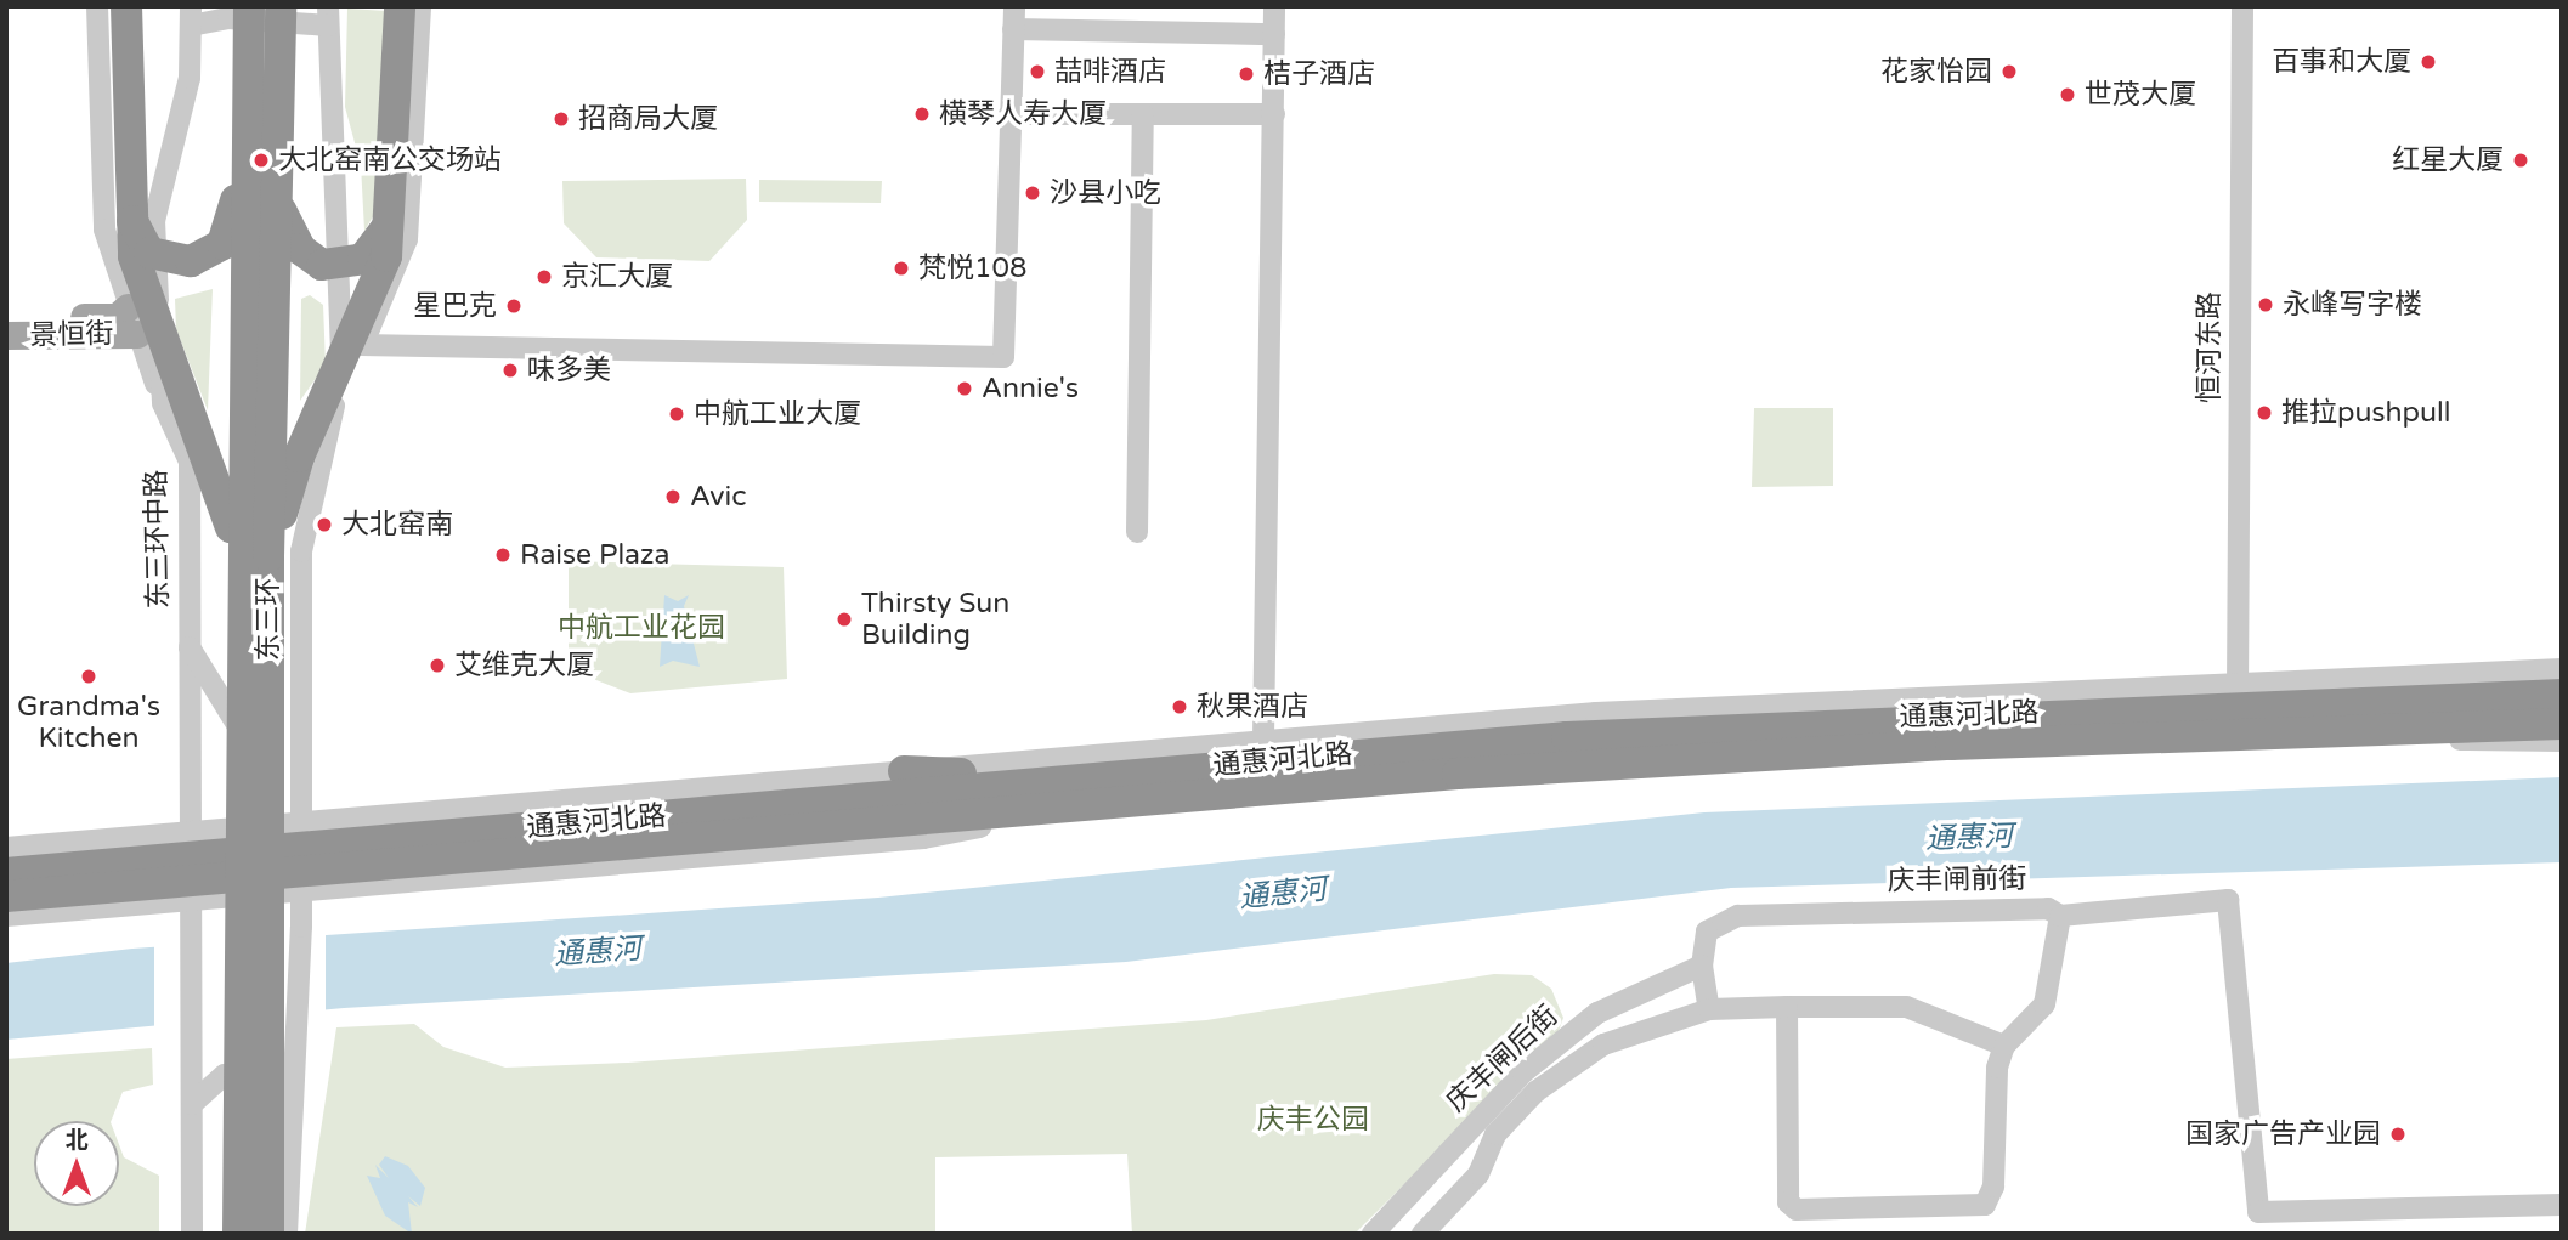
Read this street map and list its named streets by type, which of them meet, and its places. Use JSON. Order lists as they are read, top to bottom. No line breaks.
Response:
{"streets":{"highway":["东三环","通惠河北路"],"main road":["景恒街"],"street":["恒河东路","东三环中路","庆丰闸前街","庆丰闸后街"]},"crossings":[["恒河东路","通惠河北路"],["东三环中路","通惠河北路"],["庆丰闸前街","庆丰闸后街"]],"water":["通惠河"],"parks":["中航工业花园","庆丰公园"],"places":["百事和大厦","喆啡酒店","花家怡园","桔子酒店","世茂大厦","横琴人寿大厦","招商局大厦","大北窑南公交场站","红星大厦","沙县小吃","梵悦108","京汇大厦","永峰写字楼","星巴克","味多美","Annie's","推拉pushpull","中航工业大厦","Avic","大北窑南","Raise Plaza","Thirsty Sun Building","艾维克大厦","Grandma's Kitchen","秋果酒店","国家广告产业园"],"north":"top"}
